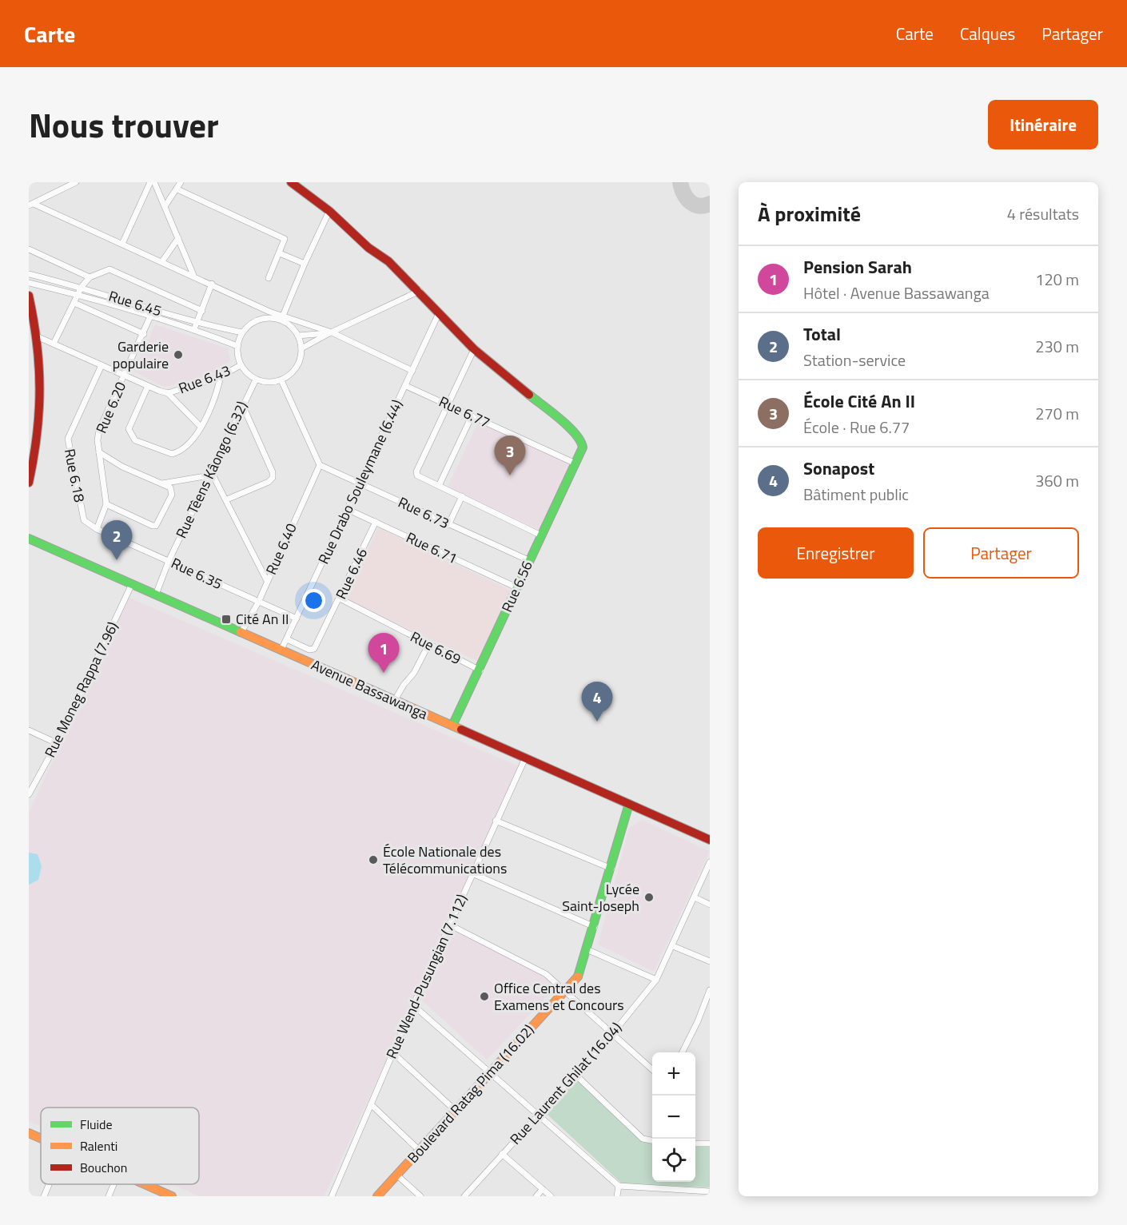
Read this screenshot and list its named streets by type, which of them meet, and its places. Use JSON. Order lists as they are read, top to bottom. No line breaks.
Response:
{"streets":{"main road":["Rue 6.56","Avenue Bassawanga","Boulevard Ratag Pima (16.02)"],"street":["Rue 6.45","Rue 6.43","Rue 6.20","Rue 6.77","Rue Têens Kâongo (6.32)","Rue 6.18","Rue Drabo Souleymane (6.44)","Rue 6.73","Rue 6.71","Rue 6.40","Rue 6.35","Rue 6.46","Rue 6.69","Rue Moneg Rappa (7.96)","Rue Wend-Pusungian (7.112)","Rue Laurent Ghilat (16.04)"]},"crossings":[["Rue 6.45","Rue 6.43"],["Rue 6.45","Rue 6.20"],["Rue 6.45","Rue Têens Kâongo (6.32)"],["Rue 6.43","Rue 6.20"],["Rue 6.43","Rue Têens Kâongo (6.32)"],["Rue 6.43","Rue 6.18"],["Rue 6.77","Rue Drabo Souleymane (6.44)"],["Rue 6.77","Rue 6.56"],["Rue Têens Kâongo (6.32)","Rue 6.35"],["Rue Têens Kâongo (6.32)","Avenue Bassawanga"],["Rue 6.18","Rue 6.35"],["Rue Drabo Souleymane (6.44)","Rue 6.73"],["Rue Drabo Souleymane (6.44)","Rue 6.71"],["Rue Drabo Souleymane (6.44)","Rue 6.35"],["Rue Drabo Souleymane (6.44)","Rue 6.46"],["Rue Drabo Souleymane (6.44)","Avenue Bassawanga"],["Rue 6.73","Rue 6.40"],["Rue 6.73","Rue 6.56"],["Rue 6.71","Rue 6.46"],["Rue 6.71","Rue 6.56"],["Rue 6.40","Rue 6.35"],["Rue 6.40","Avenue Bassawanga"],["Rue 6.46","Rue 6.69"],["Rue 6.56","Rue 6.69"],["Rue 6.56","Avenue Bassawanga"],["Rue Moneg Rappa (7.96)","Avenue Bassawanga"],["Avenue Bassawanga","Rue Wend-Pusungian (7.112)"],["Avenue Bassawanga","Boulevard Ratag Pima (16.02)"]],"places":{"other":["Garderie populaire","École Nationale des Télécommunications","Lycée Saint-Joseph","Office Central des Examens et Concours"],"transit":["Cité An II"]},"legend":["Fluide","Ralenti","Bouchon"],"page":{"header":"Carte","nav":["Carte","Calques","Partager"],"title":"Nous trouver","buttons":["Itinéraire",["Enregistrer","Partager"]],"heading":["À proximité","4 résultats"],"list":[{"mark":"1","name":"Pension Sarah","note":"Hôtel · Avenue Bassawanga","value":"120 m"},{"mark":"2","name":"Total","note":"Station-service","value":"230 m"},{"mark":"3","name":"École Cité An II","note":"École · Rue 6.77","value":"270 m"},{"mark":"4","name":"Sonapost","note":"Bâtiment public","value":"360 m"}],"pins":["3","2","1","4"],"map_buttons":["+","−"]}}
